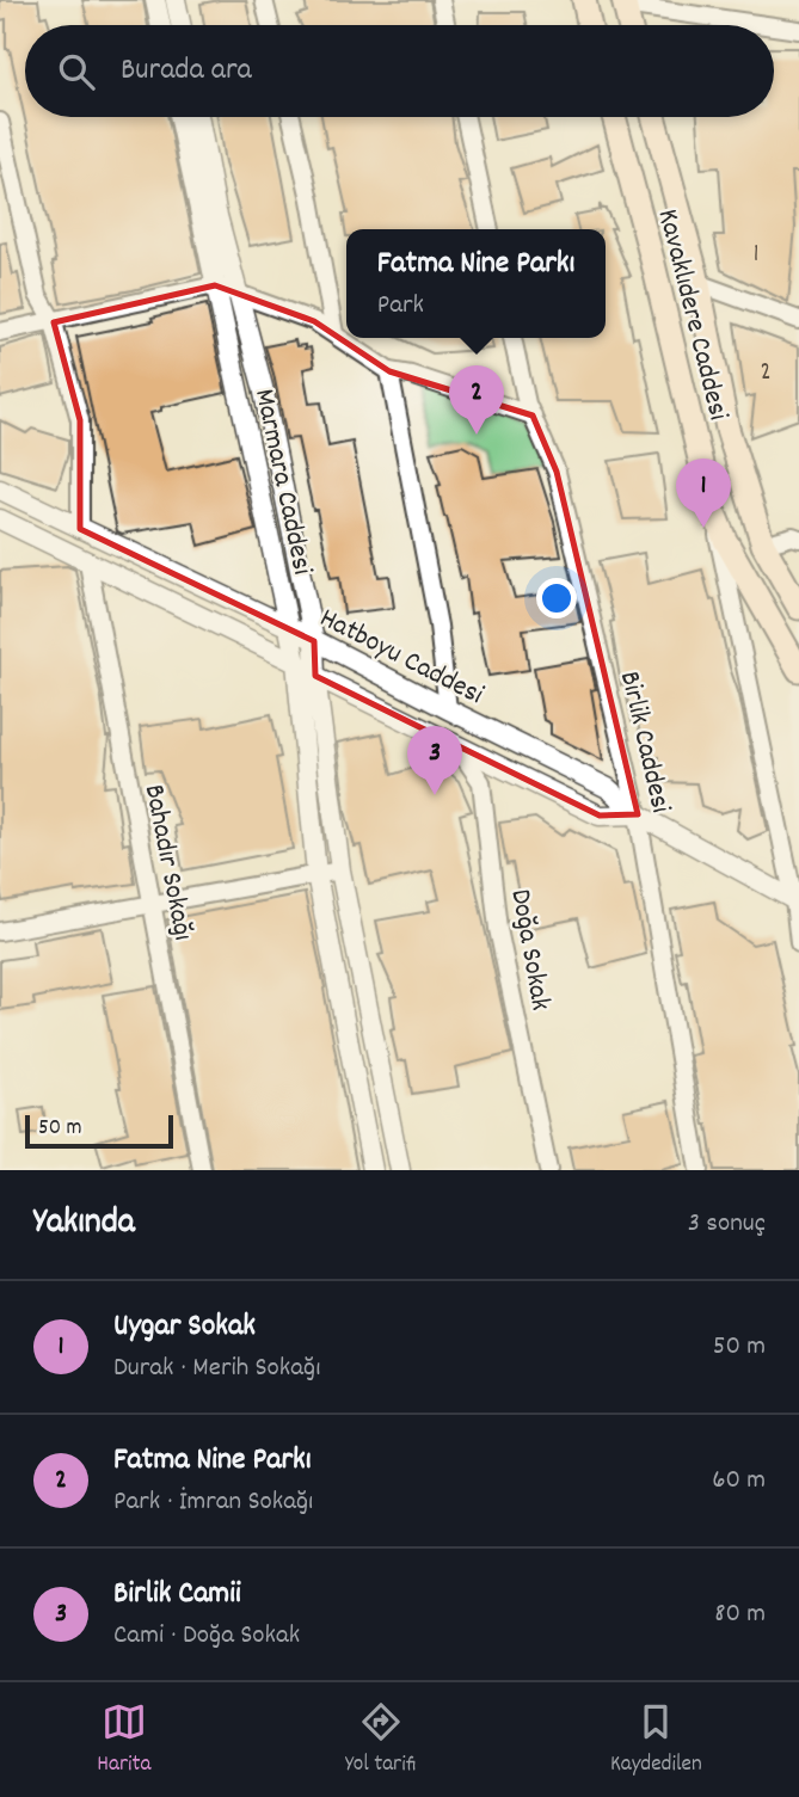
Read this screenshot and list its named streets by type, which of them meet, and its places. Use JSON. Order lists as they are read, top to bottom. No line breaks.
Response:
{"streets":{"main road":["Kavaklıdere Caddesi"],"street":["Marmara Caddesi","Hatboyu Caddesi","Birlik Caddesi","Bahadır Sokağı","Doğa Sokak"]},"crossings":[["Marmara Caddesi","Hatboyu Caddesi"],["Hatboyu Caddesi","Birlik Caddesi"],["Hatboyu Caddesi","Bahadır Sokağı"],["Hatboyu Caddesi","Doğa Sokak"]],"house_numbers":["1","2"],"scale_bar":"50 m","page":{"search":"Burada ara","popup":["Fatma Nine Parkı","Park"],"pins":["2","1","3"],"scale":"50 m","heading":["Yakında","3 sonuç"],"list":[{"mark":"1","name":"Uygar Sokak","note":"Durak · Merih Sokağı","value":"50 m"},{"mark":"2","name":"Fatma Nine Parkı","note":"Park · İmran Sokağı","value":"60 m"},{"mark":"3","name":"Birlik Camii","note":"Cami · Doğa Sokak","value":"80 m"}],"nav":["Harita","Yol tarifi","Kaydedilen"]}}
